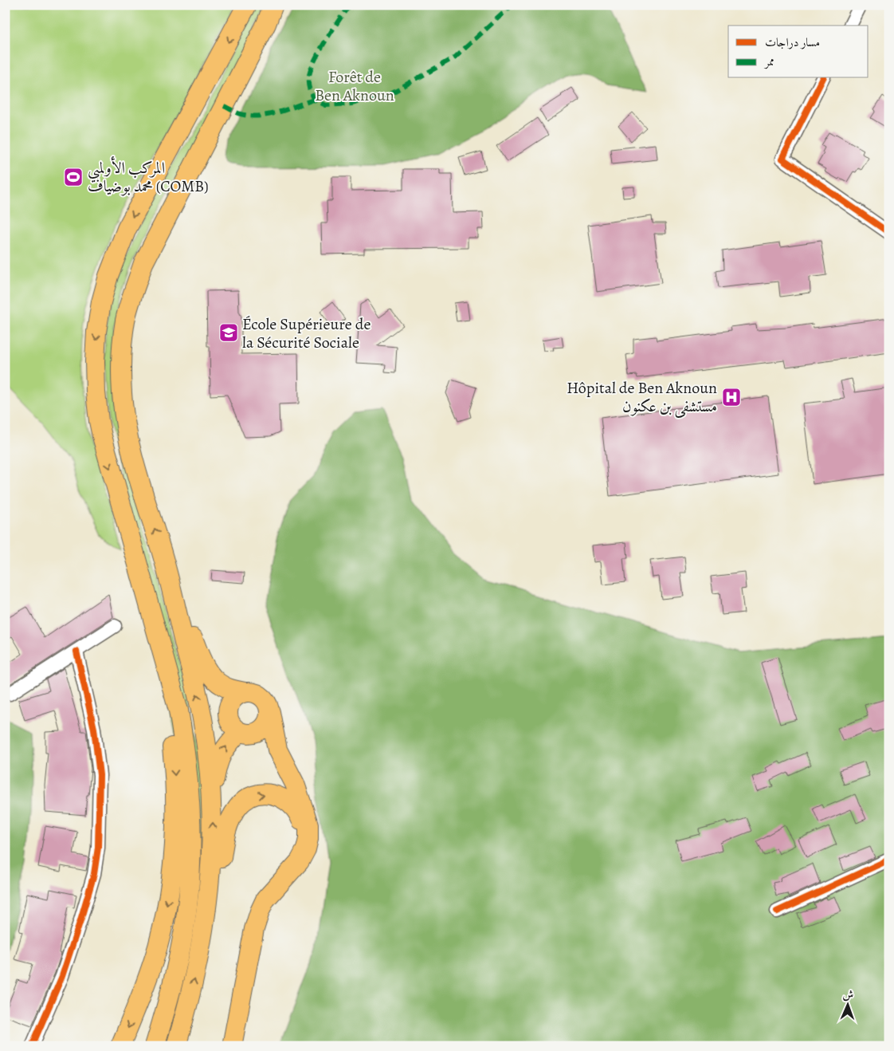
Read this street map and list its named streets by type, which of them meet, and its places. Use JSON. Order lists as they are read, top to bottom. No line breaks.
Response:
{"parks":["Forêt de Ben Aknoun"],"places":{"sports":["المركب الأولمبي محمد بوضياف (COMB)"],"school or university":["École Supérieure de la Sécurité Sociale"],"hospital":["Hôpital de Ben Aknoun مستشفى بن عكنون"]},"legend":["مسار دراجات","ممر"],"north":"top"}
